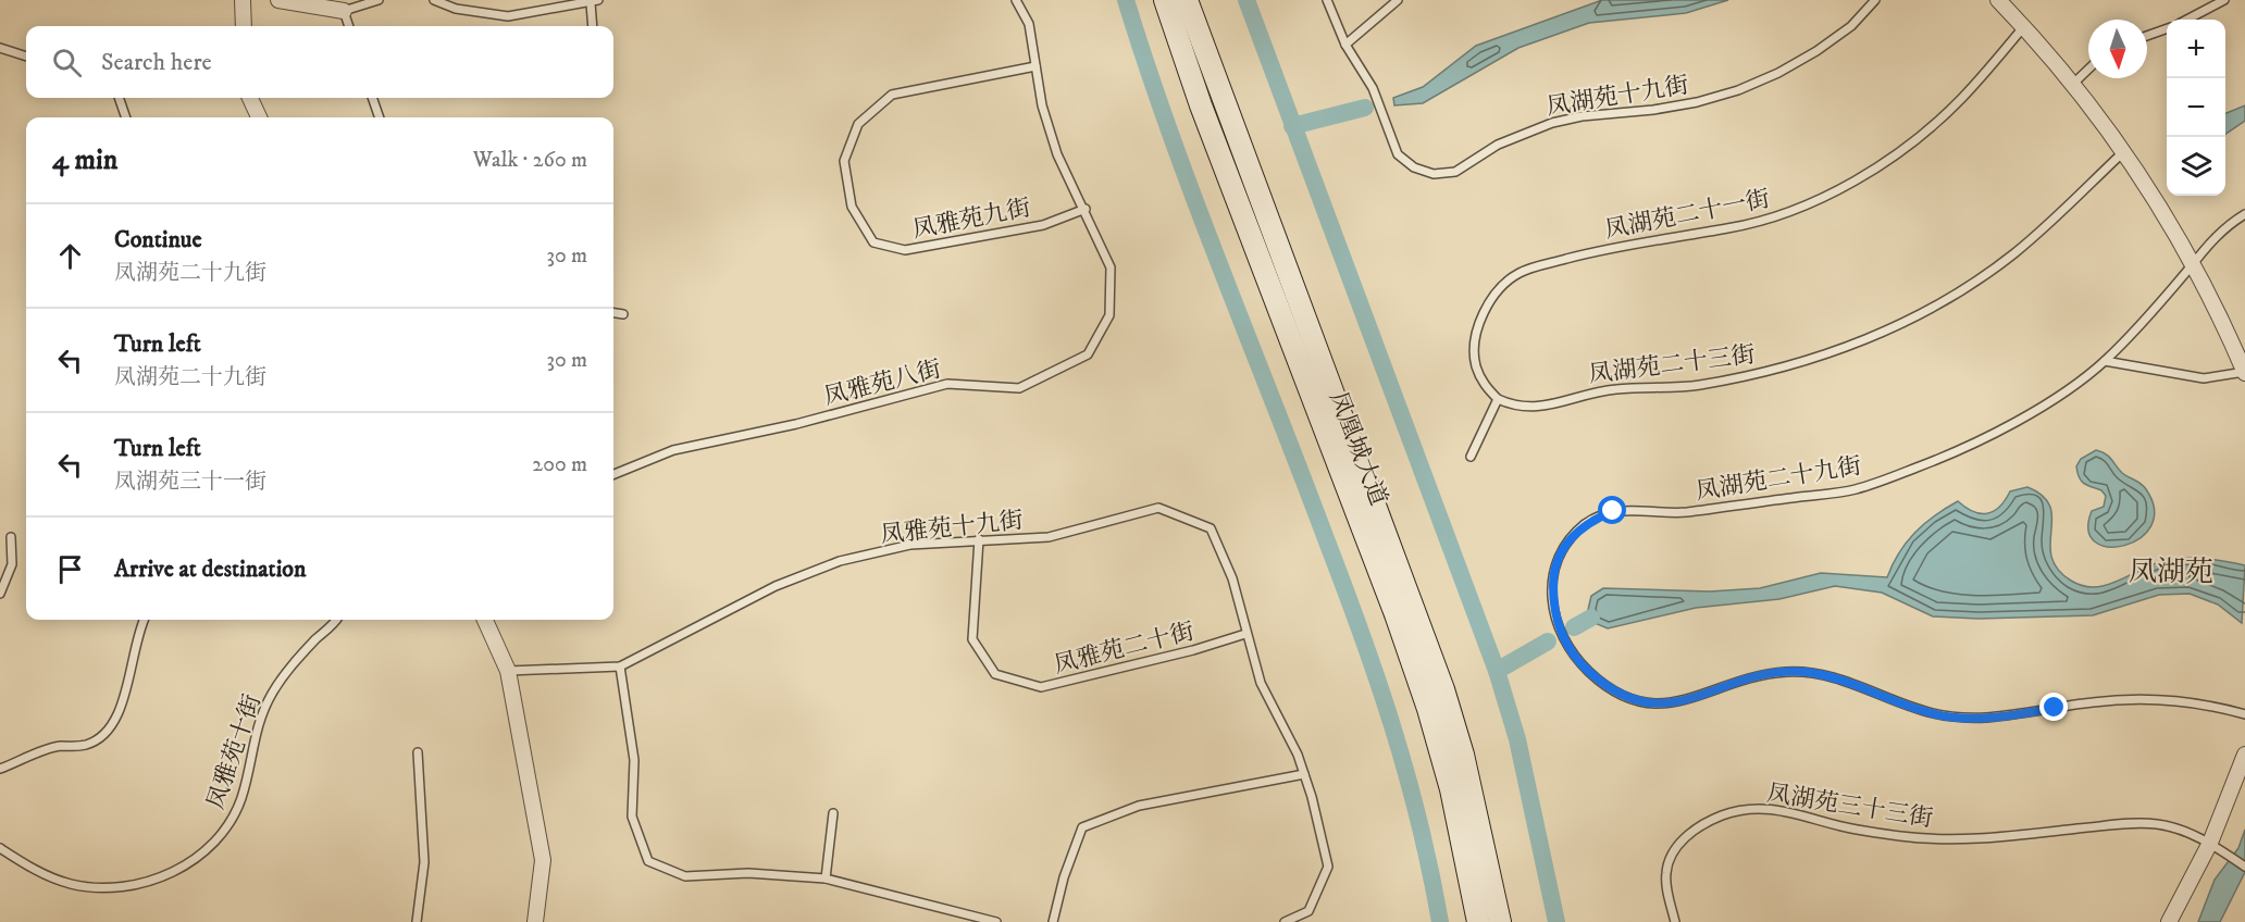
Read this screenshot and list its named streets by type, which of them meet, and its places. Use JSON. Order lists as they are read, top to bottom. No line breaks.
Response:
{"streets":{"main road":["凤凰城大道"],"lane":["凤湖苑十九街","凤湖苑二十一街","凤雅苑九街","凤湖苑二十三街","凤雅苑八街","凤湖苑二十九街","凤雅苑十九街","凤雅苑二十街","凤雅苑十街","凤湖苑三十三街"]},"crossings":[["凤湖苑二十一街","凤湖苑二十三街"],["凤雅苑九街","凤雅苑八街"],["凤雅苑十九街","凤雅苑二十街"]],"districts":["凤湖苑"],"north":"bottom","page":{"map_buttons":["+","−"],"search":"Search here","heading":["4 min","Walk · 260 m"],"list":[["Continue","凤湖苑二十九街","30 m"],["Turn left","凤湖苑二十九街","30 m"],["Turn left","凤湖苑三十一街","200 m"],"Arrive at destination"]}}
